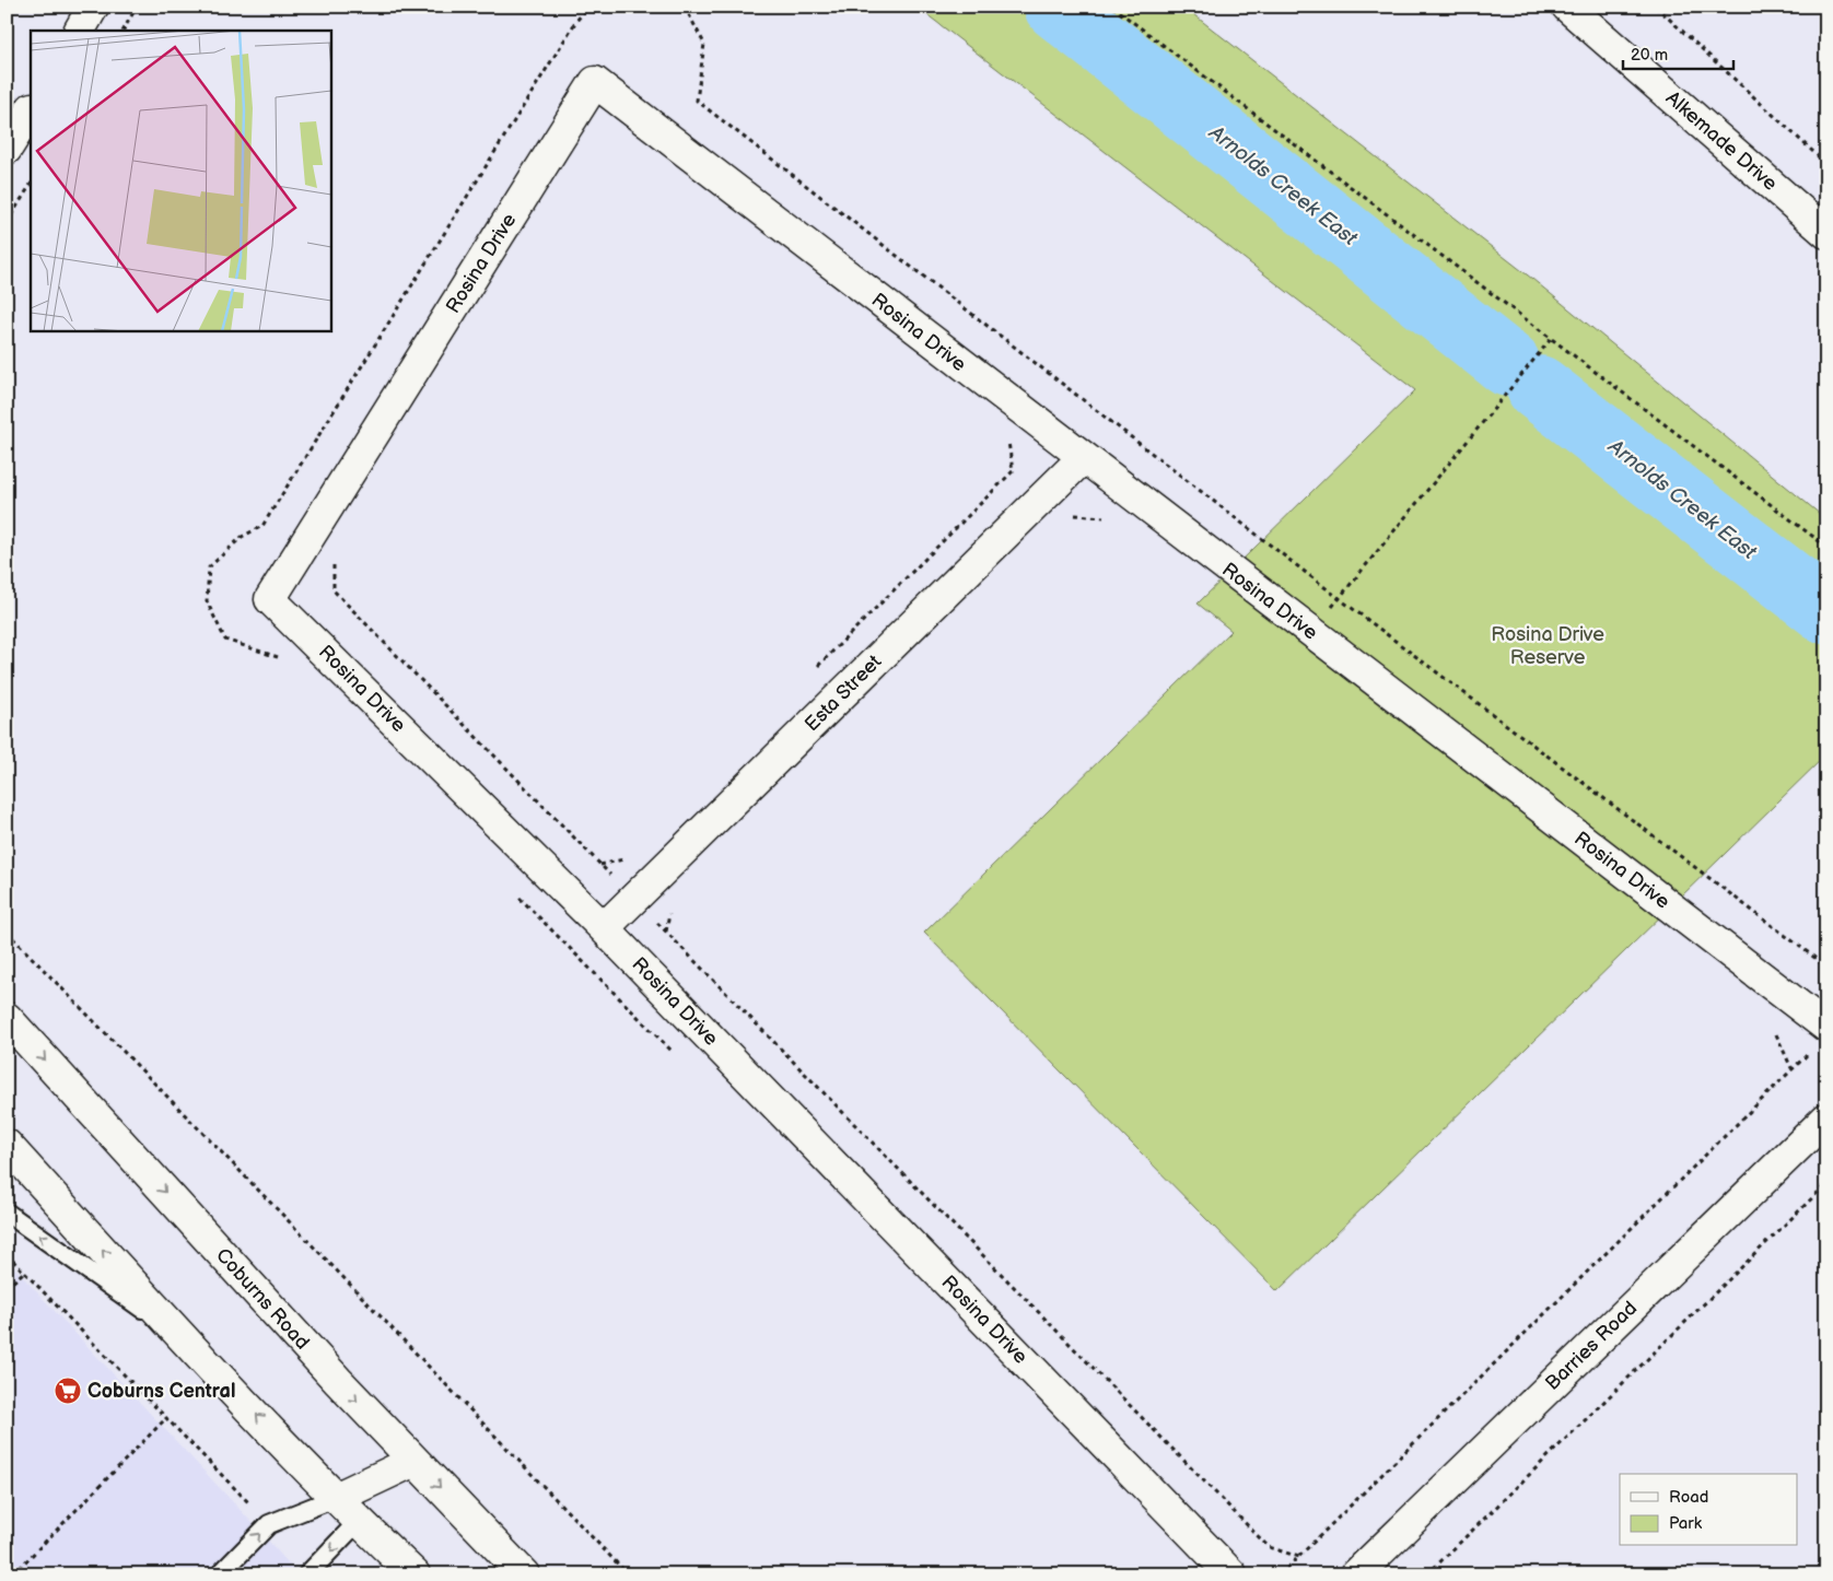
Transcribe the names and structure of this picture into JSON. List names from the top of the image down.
{
  "streets": {
    "street": [
      "Alkemade Drive",
      "Rosina Drive",
      "Esta Street",
      "Coburns Road",
      "Barries Road"
    ]
  },
  "crossings": [
    ["Rosina Drive", "Esta Street"]
  ],
  "water": ["Arnolds Creek East"],
  "parks": ["Rosina Drive Reserve"],
  "places": {
    "supermarket": ["Coburns Central"]
  },
  "legend": ["Road", "Park"],
  "scale_bar": "20 m"
}
